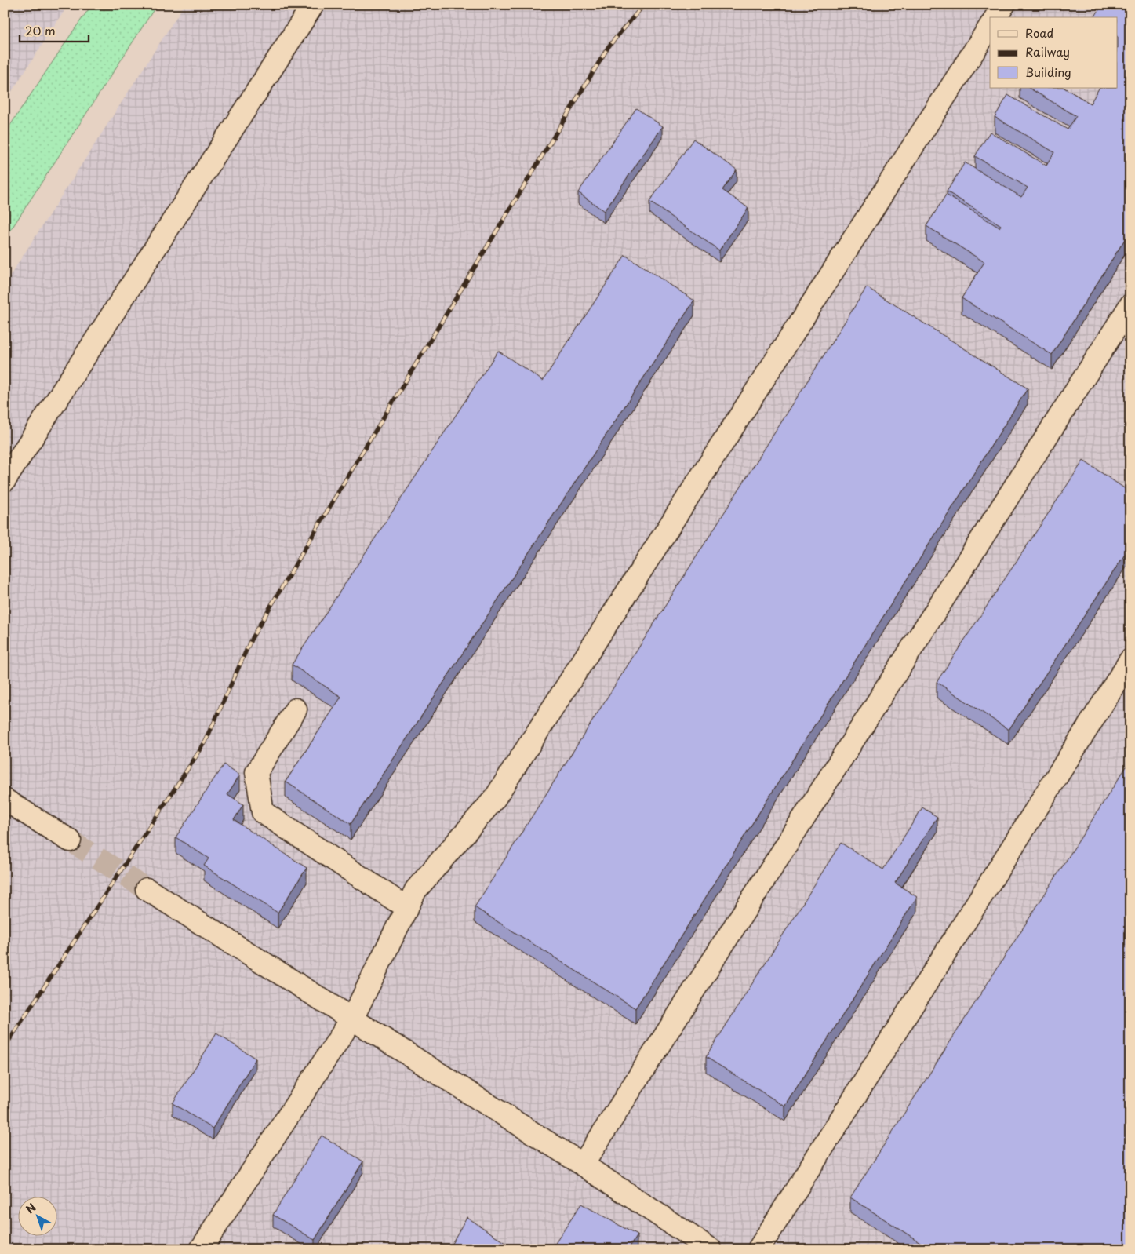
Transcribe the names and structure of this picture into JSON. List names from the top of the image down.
{
  "legend": ["Road", "Railway", "Building"],
  "scale_bar": "20 m",
  "north": "top left"
}
